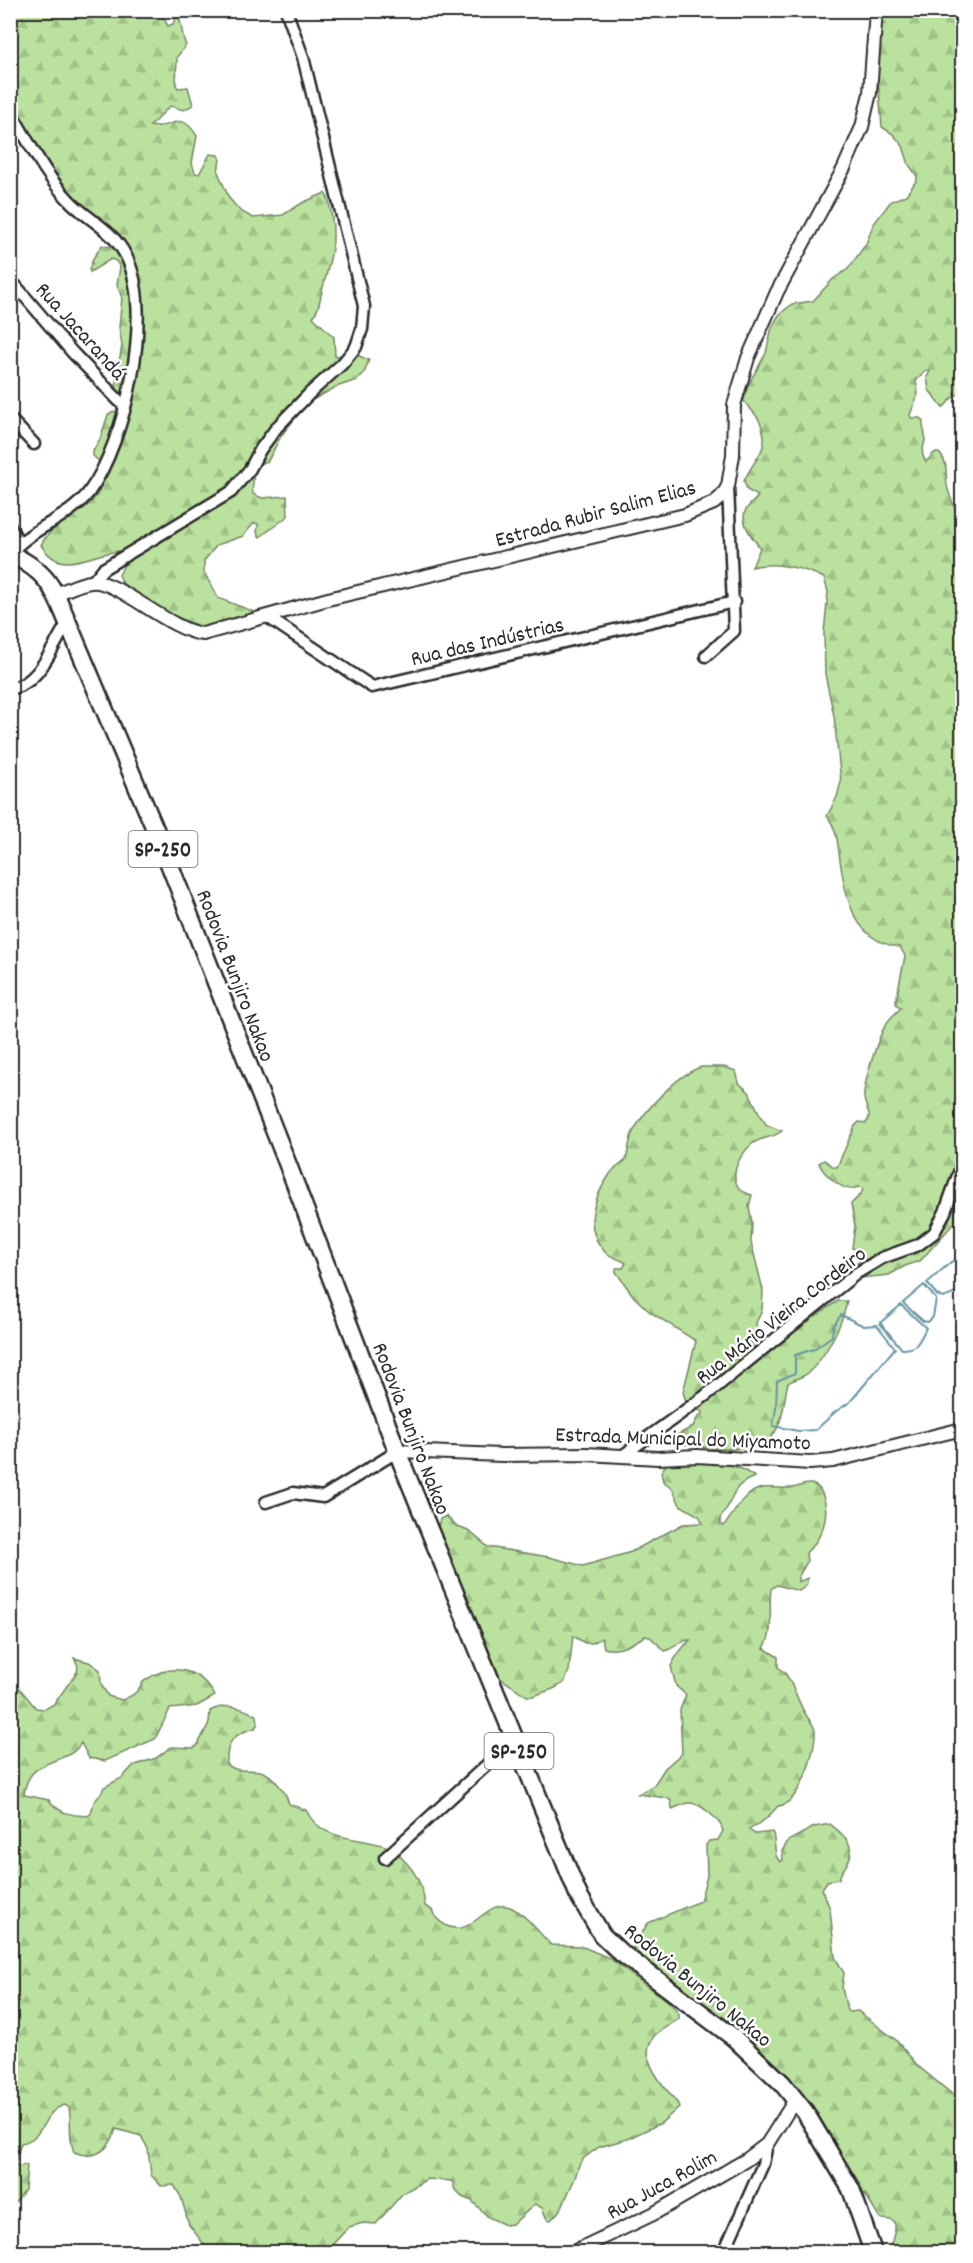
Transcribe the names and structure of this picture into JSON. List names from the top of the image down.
{
  "streets": {
    "main road": ["SP-250", "Rodovia Bunjiro Nakao"],
    "street": [
      "Rua Jacarandá",
      "Estrada Rubir Salim Elias",
      "Rua das Indústrias",
      "Rua Mário Vieira Cordeiro",
      "Estrada Municipal do Miyamoto",
      "Rua Juca Rolim"
    ]
  },
  "crossings": [
    ["Estrada Rubir Salim Elias", "Rua das Indústrias"],
    ["Rodovia Bunjiro Nakao", "Estrada Municipal do Miyamoto"],
    ["Rua Mário Vieira Cordeiro", "Estrada Municipal do Miyamoto"]
  ]
}
